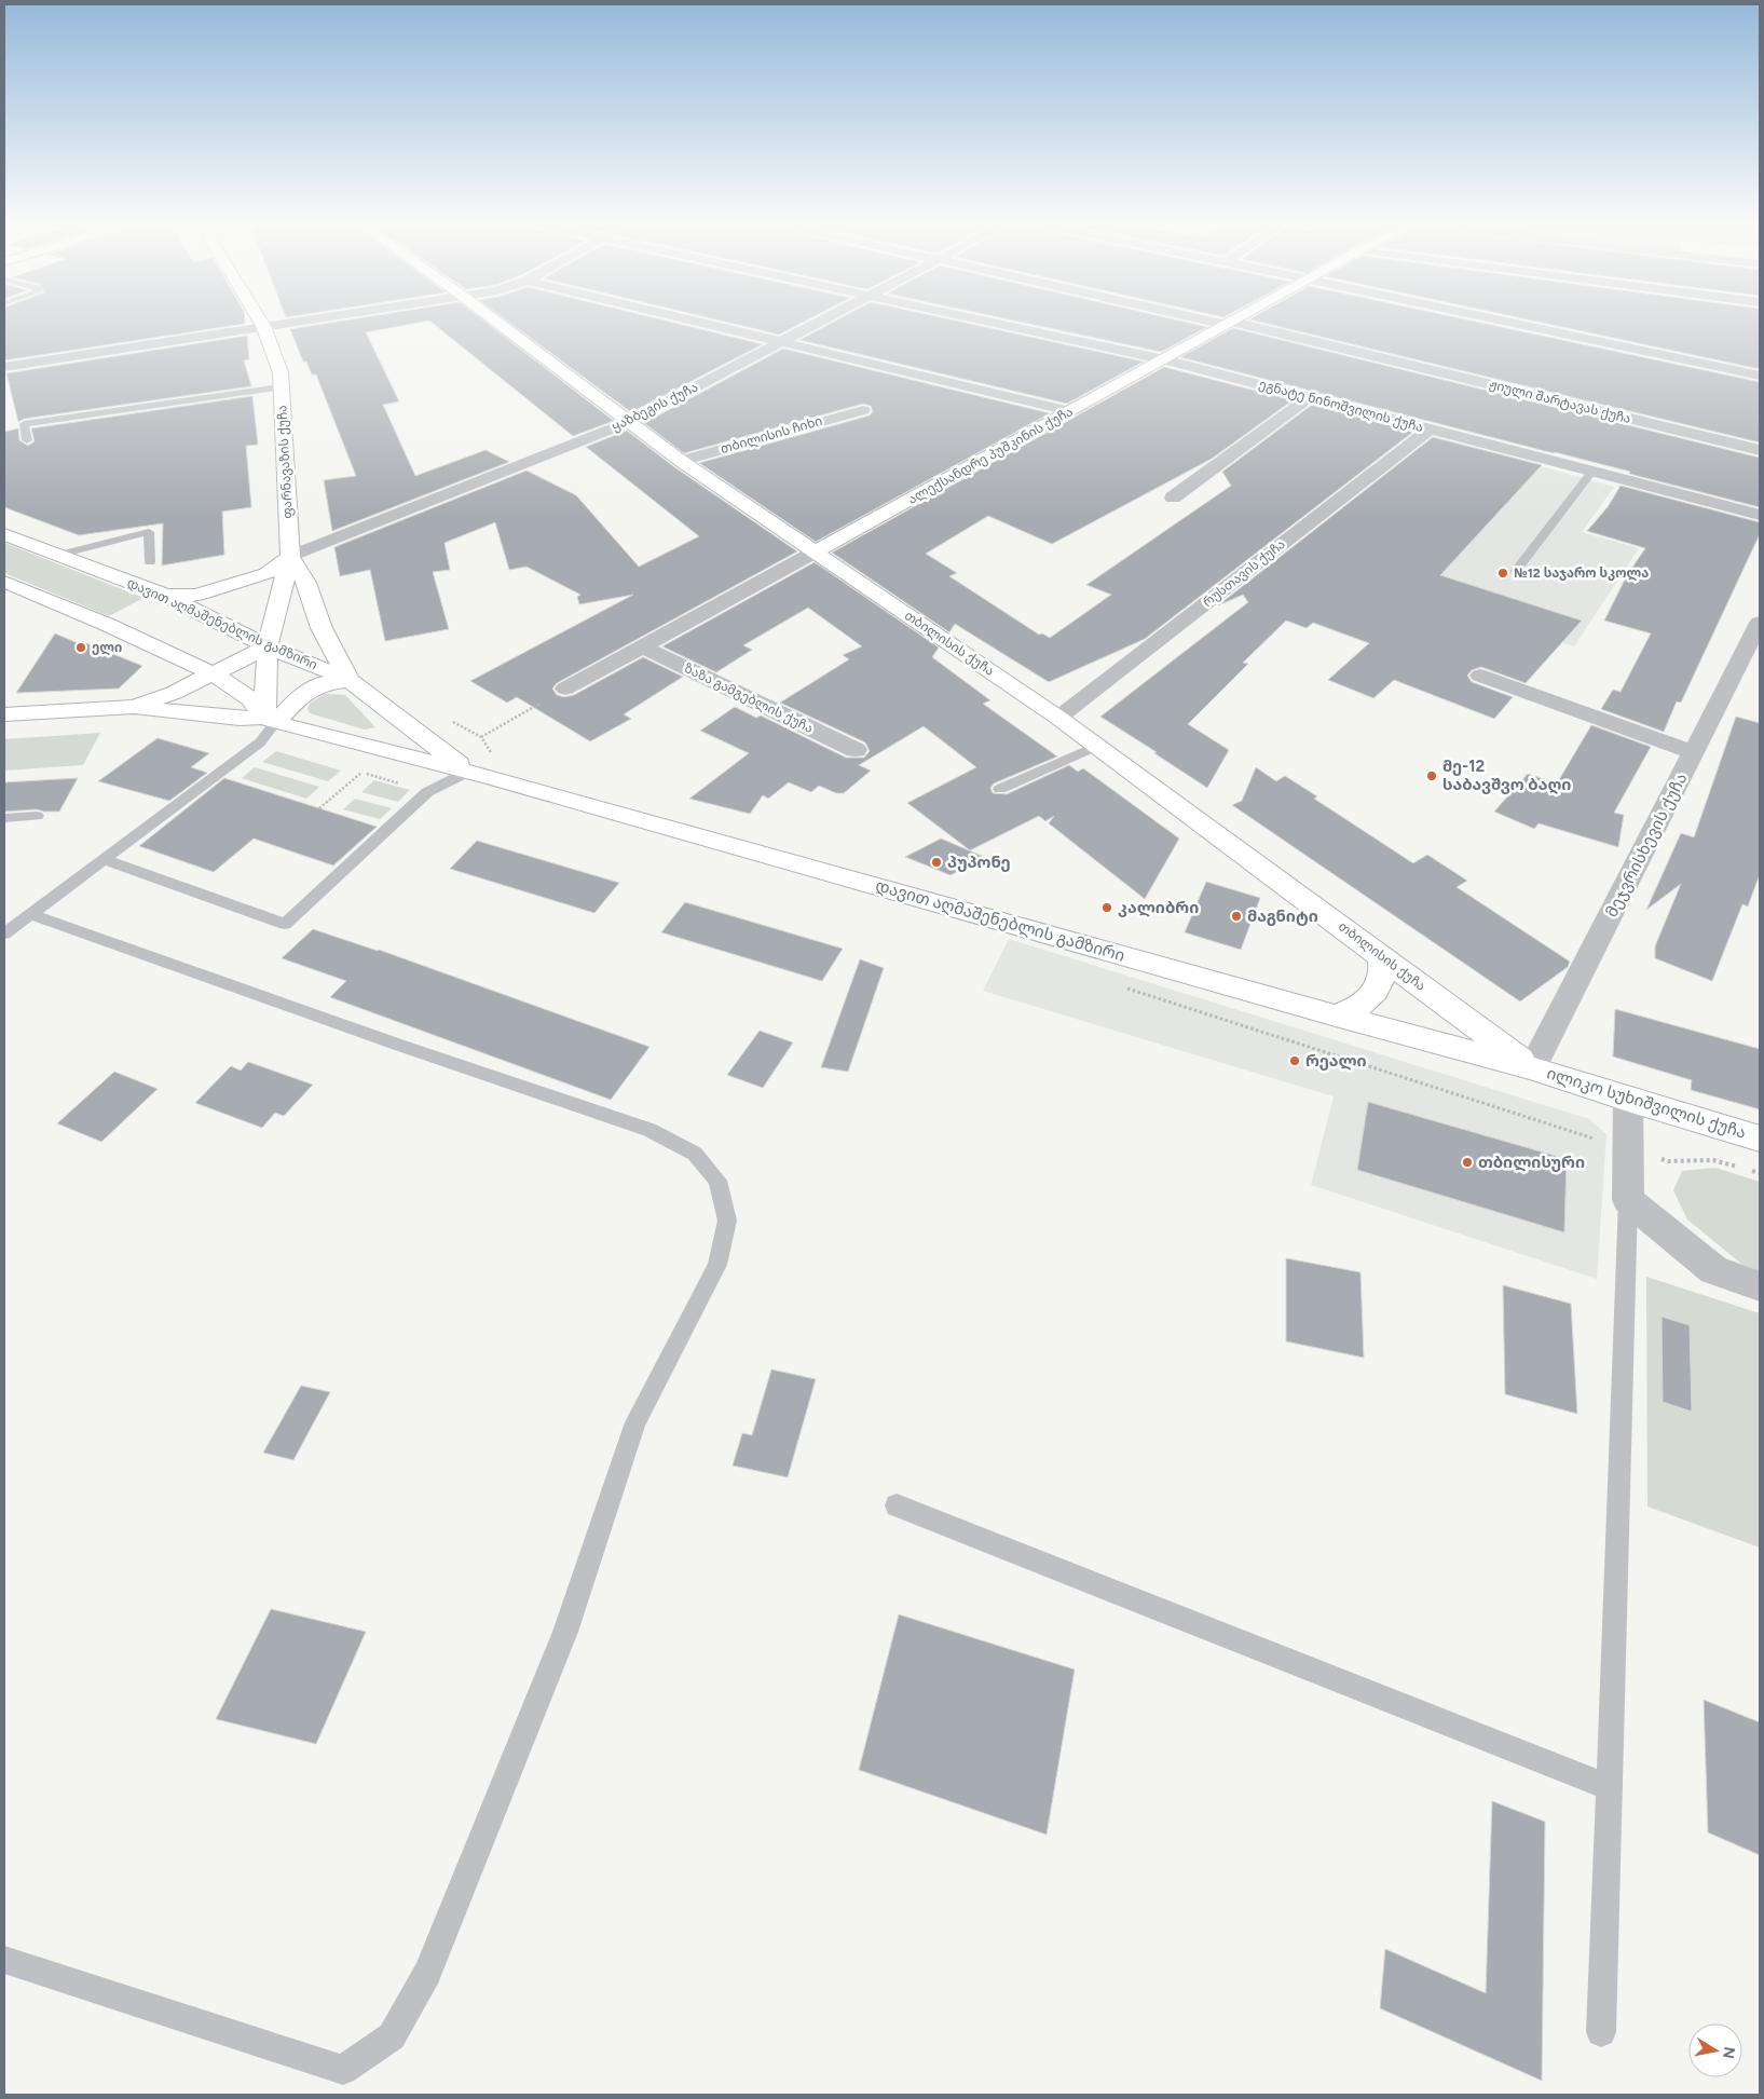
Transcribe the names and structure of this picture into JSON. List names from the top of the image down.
{
  "streets": {
    "main road": [
      "ალექსანდრე პუშკინის ქუჩა",
      "ფარნავაზის ქუჩა",
      "დავით აღმაშენებლის გამზირი",
      "თბილისის ქუჩა",
      "ილიკო სუხიშვილის ქუჩა"
    ],
    "street": [
      "ჟიული შარტავას ქუჩა",
      "ეგნატე ნინოშვილის ქუჩა",
      "ყაზბეგის ქუჩა",
      "თბილისის ჩიხი",
      "რუსთავის ქუჩა",
      "ზაზა გამგებლის ქუჩა",
      "მეჯვრისხევის ქუჩა"
    ]
  },
  "crossings": [
    ["ჟიული შარტავას ქუჩა", "ალექსანდრე პუშკინის ქუჩა"],
    ["ეგნატე ნინოშვილის ქუჩა", "ალექსანდრე პუშკინის ქუჩა"],
    ["ეგნატე ნინოშვილის ქუჩა", "რუსთავის ქუჩა"],
    ["ყაზბეგის ქუჩა", "ფარნავაზის ქუჩა"],
    ["ყაზბეგის ქუჩა", "დავით აღმაშენებლის გამზირი"],
    ["ყაზბეგის ქუჩა", "თბილისის ქუჩა"],
    ["თბილისის ჩიხი", "თბილისის ქუჩა"],
    ["ალექსანდრე პუშკინის ქუჩა", "თბილისის ქუჩა"],
    ["ალექსანდრე პუშკინის ქუჩა", "ზაზა გამგებლის ქუჩა"],
    ["ფარნავაზის ქუჩა", "დავით აღმაშენებლის გამზირი"],
    ["რუსთავის ქუჩა", "თბილისის ქუჩა"],
    ["დავით აღმაშენებლის გამზირი", "თბილისის ქუჩა"],
    ["დავით აღმაშენებლის გამზირი", "მეჯვრისხევის ქუჩა"],
    ["დავით აღმაშენებლის გამზირი", "ილიკო სუხიშვილის ქუჩა"],
    ["თბილისის ქუჩა", "მეჯვრისხევის ქუჩა"],
    ["თბილისის ქუჩა", "ილიკო სუხიშვილის ქუჩა"],
    ["მეჯვრისხევის ქუჩა", "ილიკო სუხიშვილის ქუჩა"]
  ],
  "places": [
    "№12 საჯარო სკოლა",
    "ელი",
    "მე-12 საბავშვო ბაღი",
    "პუპონე",
    "კალიბრი",
    "მაგნიტი",
    "რეალი",
    "თბილისური"
  ],
  "north": "right"
}
